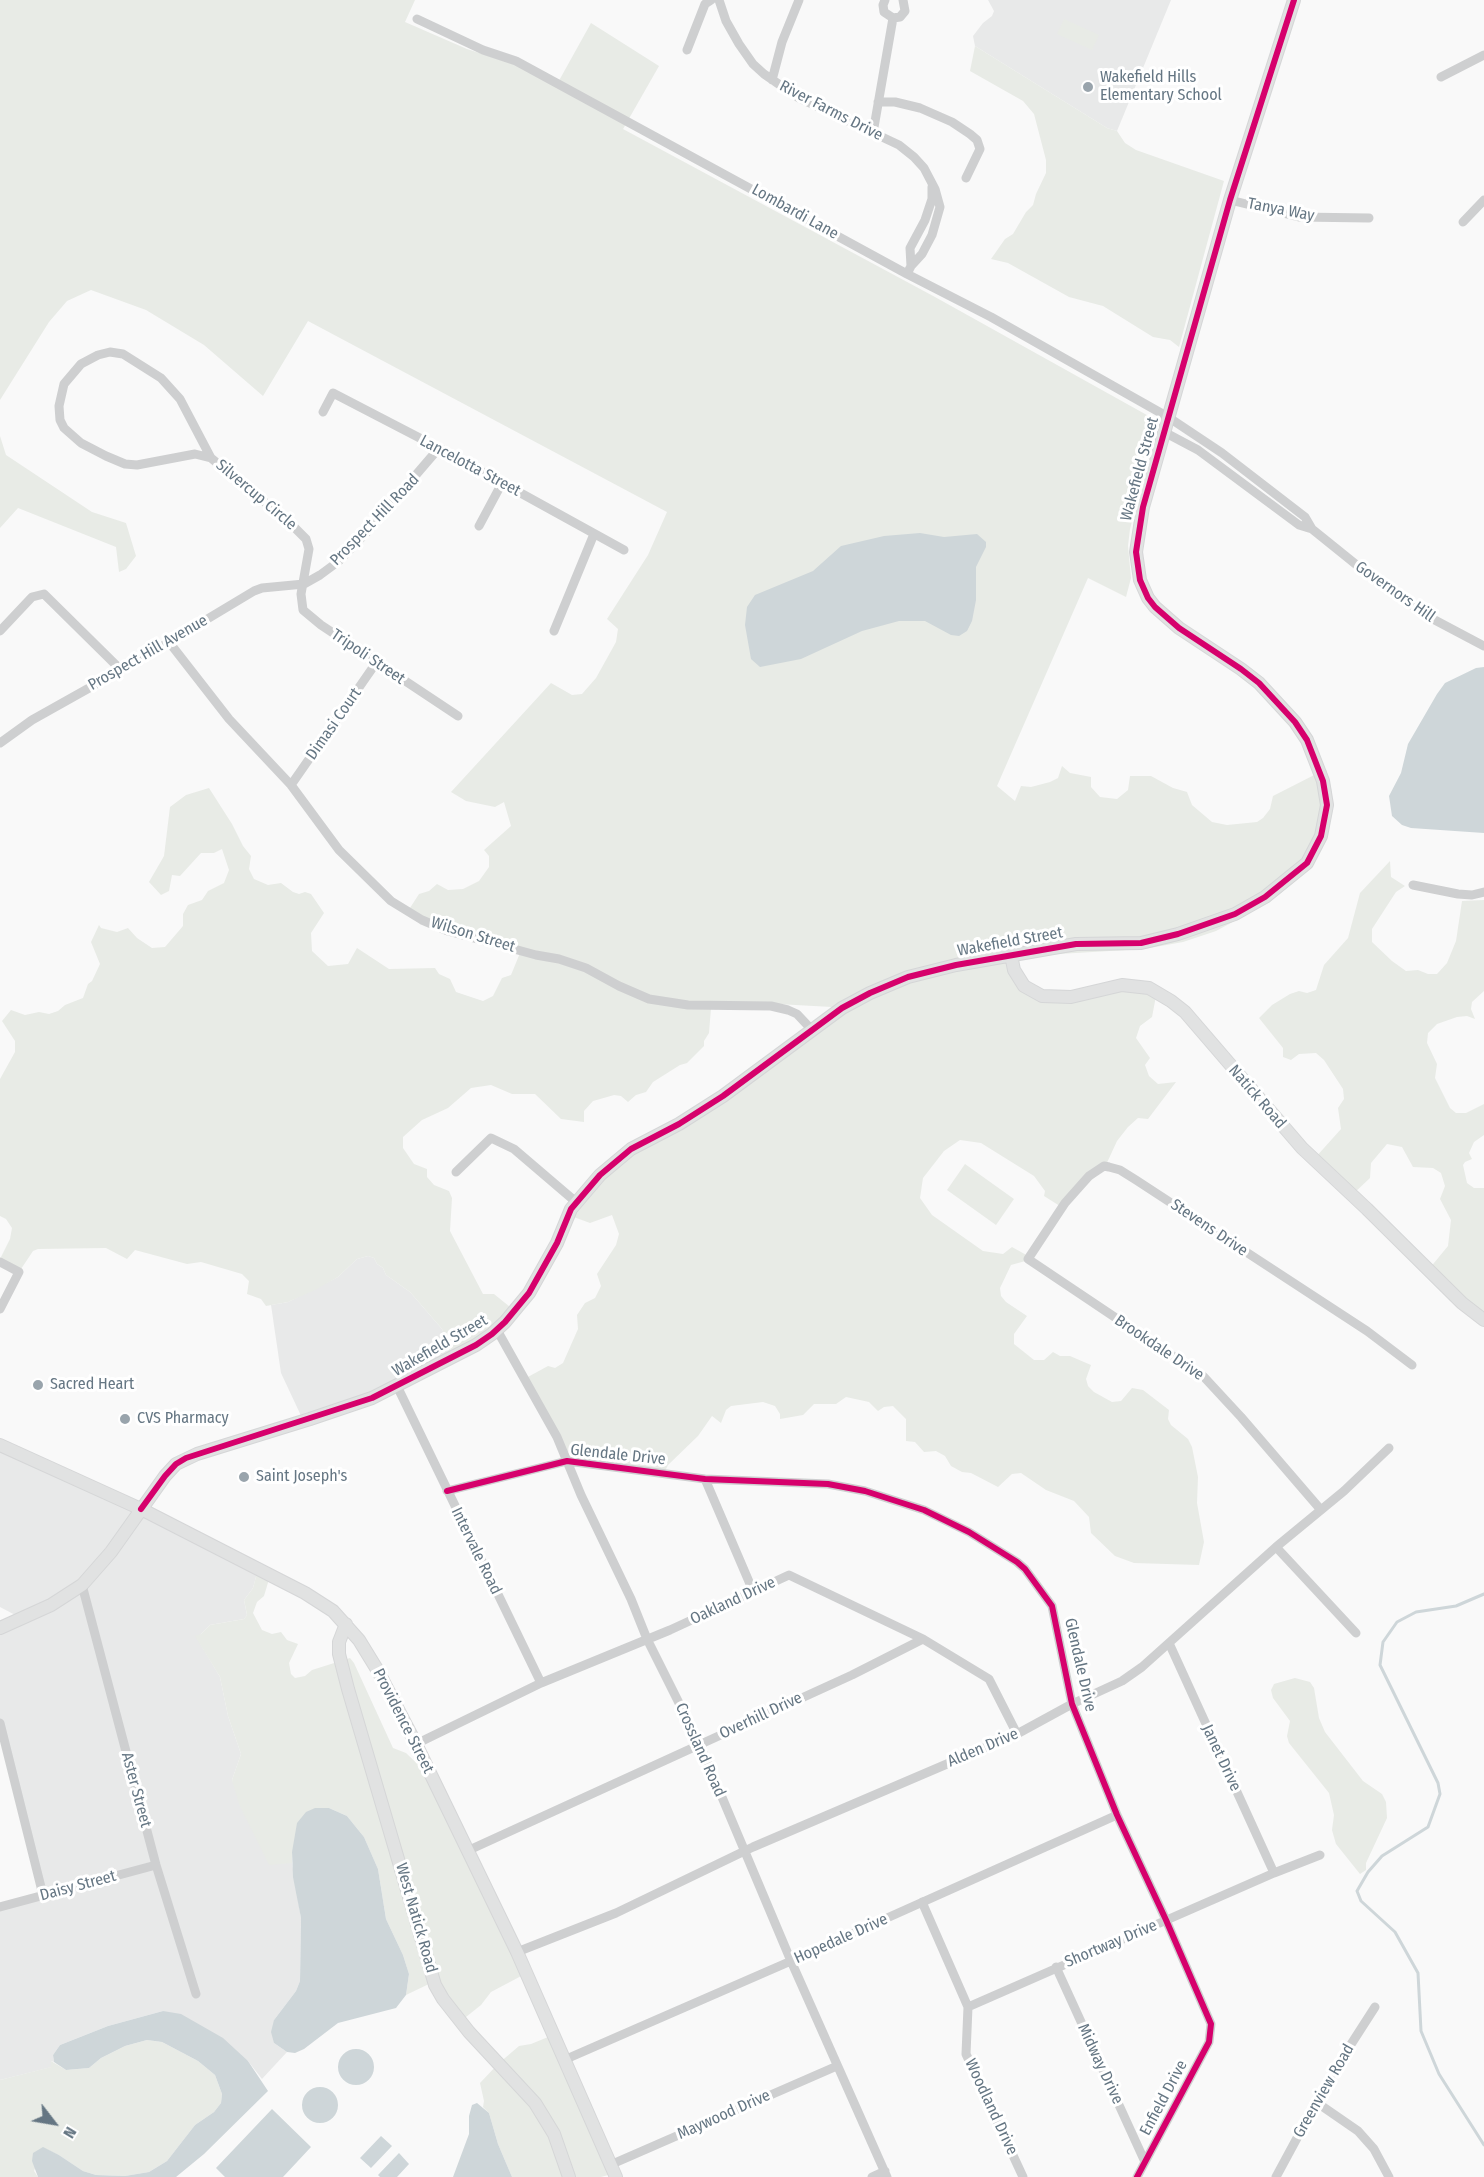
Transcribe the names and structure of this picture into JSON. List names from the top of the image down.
{
  "streets": {
    "street": [
      "River Farms Drive",
      "Tanya Way",
      "Lombardi Lane",
      "Lancelotta Street",
      "Wakefield Street",
      "Silvercup Circle",
      "Prospect Hill Road",
      "Governors Hill",
      "Prospect Hill Avenue",
      "Tripoli Street",
      "Dimasi Court",
      "Wilson Street",
      "Natick Road",
      "Stevens Drive",
      "Brookdale Drive",
      "Glendale Drive",
      "Intervale Road",
      "Oakland Drive",
      "Overhill Drive",
      "Providence Street",
      "Alden Drive",
      "Crossland Road",
      "Janet Drive",
      "Aster Street",
      "Daisy Street",
      "West Natick Road",
      "Hopedale Drive",
      "Shortway Drive",
      "Midway Drive",
      "Greenview Road",
      "Enfield Drive",
      "Woodland Drive",
      "Maywood Drive"
    ]
  },
  "crossings": [
    ["River Farms Drive", "Lombardi Lane"],
    ["Tanya Way", "Wakefield Street"],
    ["Lombardi Lane", "Wakefield Street"],
    ["Lombardi Lane", "Governors Hill"],
    ["Lancelotta Street", "Prospect Hill Road"],
    ["Wakefield Street", "Governors Hill"],
    ["Wakefield Street", "Wilson Street"],
    ["Wakefield Street", "Natick Road"],
    ["Wakefield Street", "Intervale Road"],
    ["Wakefield Street", "Providence Street"],
    ["Wakefield Street", "Crossland Road"],
    ["Wakefield Street", "Aster Street"],
    ["Silvercup Circle", "Prospect Hill Road"],
    ["Silvercup Circle", "Prospect Hill Avenue"],
    ["Silvercup Circle", "Tripoli Street"],
    ["Prospect Hill Road", "Prospect Hill Avenue"],
    ["Prospect Hill Road", "Tripoli Street"],
    ["Prospect Hill Avenue", "Tripoli Street"],
    ["Prospect Hill Avenue", "Wilson Street"],
    ["Tripoli Street", "Dimasi Court"],
    ["Dimasi Court", "Wilson Street"],
    ["Stevens Drive", "Brookdale Drive"],
    ["Brookdale Drive", "Alden Drive"],
    ["Glendale Drive", "Intervale Road"],
    ["Glendale Drive", "Alden Drive"],
    ["Glendale Drive", "Crossland Road"],
    ["Glendale Drive", "Hopedale Drive"],
    ["Glendale Drive", "Shortway Drive"],
    ["Glendale Drive", "Enfield Drive"],
    ["Intervale Road", "Oakland Drive"],
    ["Oakland Drive", "Overhill Drive"],
    ["Oakland Drive", "Providence Street"],
    ["Oakland Drive", "Alden Drive"],
    ["Oakland Drive", "Crossland Road"],
    ["Overhill Drive", "Providence Street"],
    ["Overhill Drive", "Crossland Road"],
    ["Providence Street", "Alden Drive"],
    ["Providence Street", "West Natick Road"],
    ["Providence Street", "Hopedale Drive"],
    ["Providence Street", "Maywood Drive"],
    ["Alden Drive", "Crossland Road"],
    ["Alden Drive", "Janet Drive"],
    ["Crossland Road", "Hopedale Drive"],
    ["Crossland Road", "Maywood Drive"],
    ["Janet Drive", "Shortway Drive"],
    ["Aster Street", "Daisy Street"],
    ["Hopedale Drive", "Woodland Drive"],
    ["Shortway Drive", "Midway Drive"],
    ["Shortway Drive", "Woodland Drive"],
    ["Midway Drive", "Enfield Drive"]
  ],
  "places": [
    "Wakefield Hills Elementary School",
    "Sacred Heart",
    "CVS Pharmacy",
    "Saint Joseph's"
  ],
  "north": "bottom right"
}
